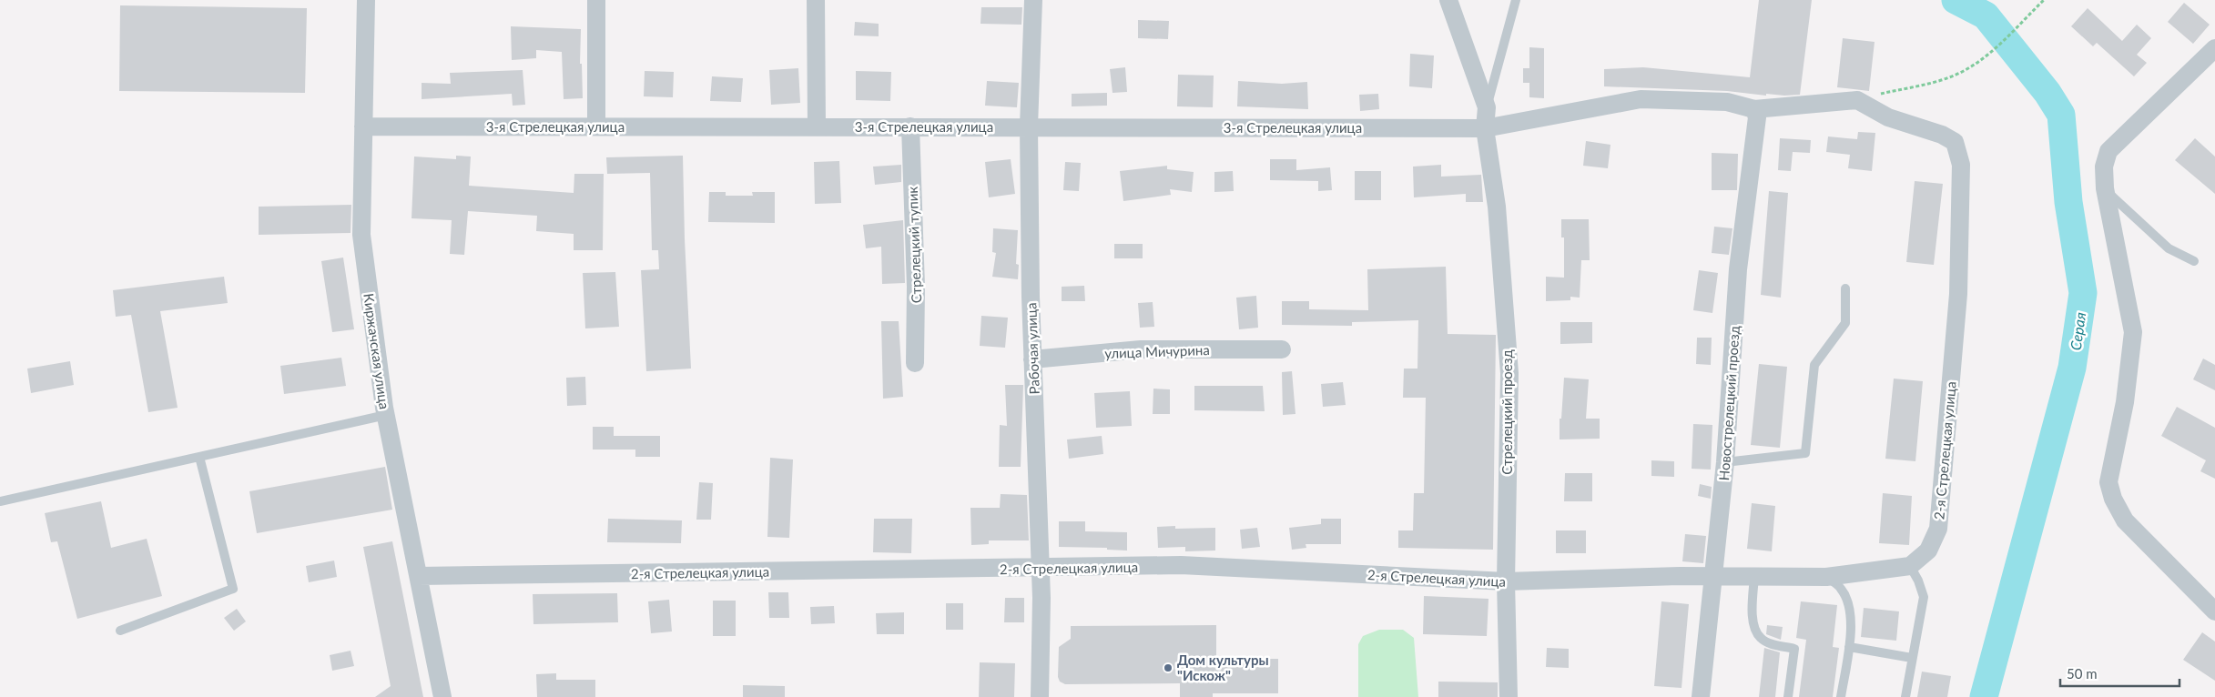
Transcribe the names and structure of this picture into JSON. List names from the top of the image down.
{
  "streets": {
    "street": [
      "3-я Стрелецкая улица",
      "Стрелецкий тупик",
      "Рабочая улица",
      "Киржачская улица",
      "улица Мичурина",
      "Новострелецкий проезд",
      "Стрелецкий проезд",
      "2-я Стрелецкая улица"
    ]
  },
  "crossings": [
    ["3-я Стрелецкая улица", "Стрелецкий тупик"],
    ["3-я Стрелецкая улица", "Рабочая улица"],
    ["3-я Стрелецкая улица", "Киржачская улица"],
    ["3-я Стрелецкая улица", "Новострелецкий проезд"],
    ["3-я Стрелецкая улица", "Стрелецкий проезд"],
    ["3-я Стрелецкая улица", "2-я Стрелецкая улица"],
    ["Рабочая улица", "улица Мичурина"],
    ["Рабочая улица", "2-я Стрелецкая улица"],
    ["Киржачская улица", "2-я Стрелецкая улица"],
    ["Новострелецкий проезд", "2-я Стрелецкая улица"],
    ["Стрелецкий проезд", "2-я Стрелецкая улица"]
  ],
  "water": ["Серая"],
  "places": ["Дом культуры \"Искож\""],
  "scale_bar": "50 m"
}
